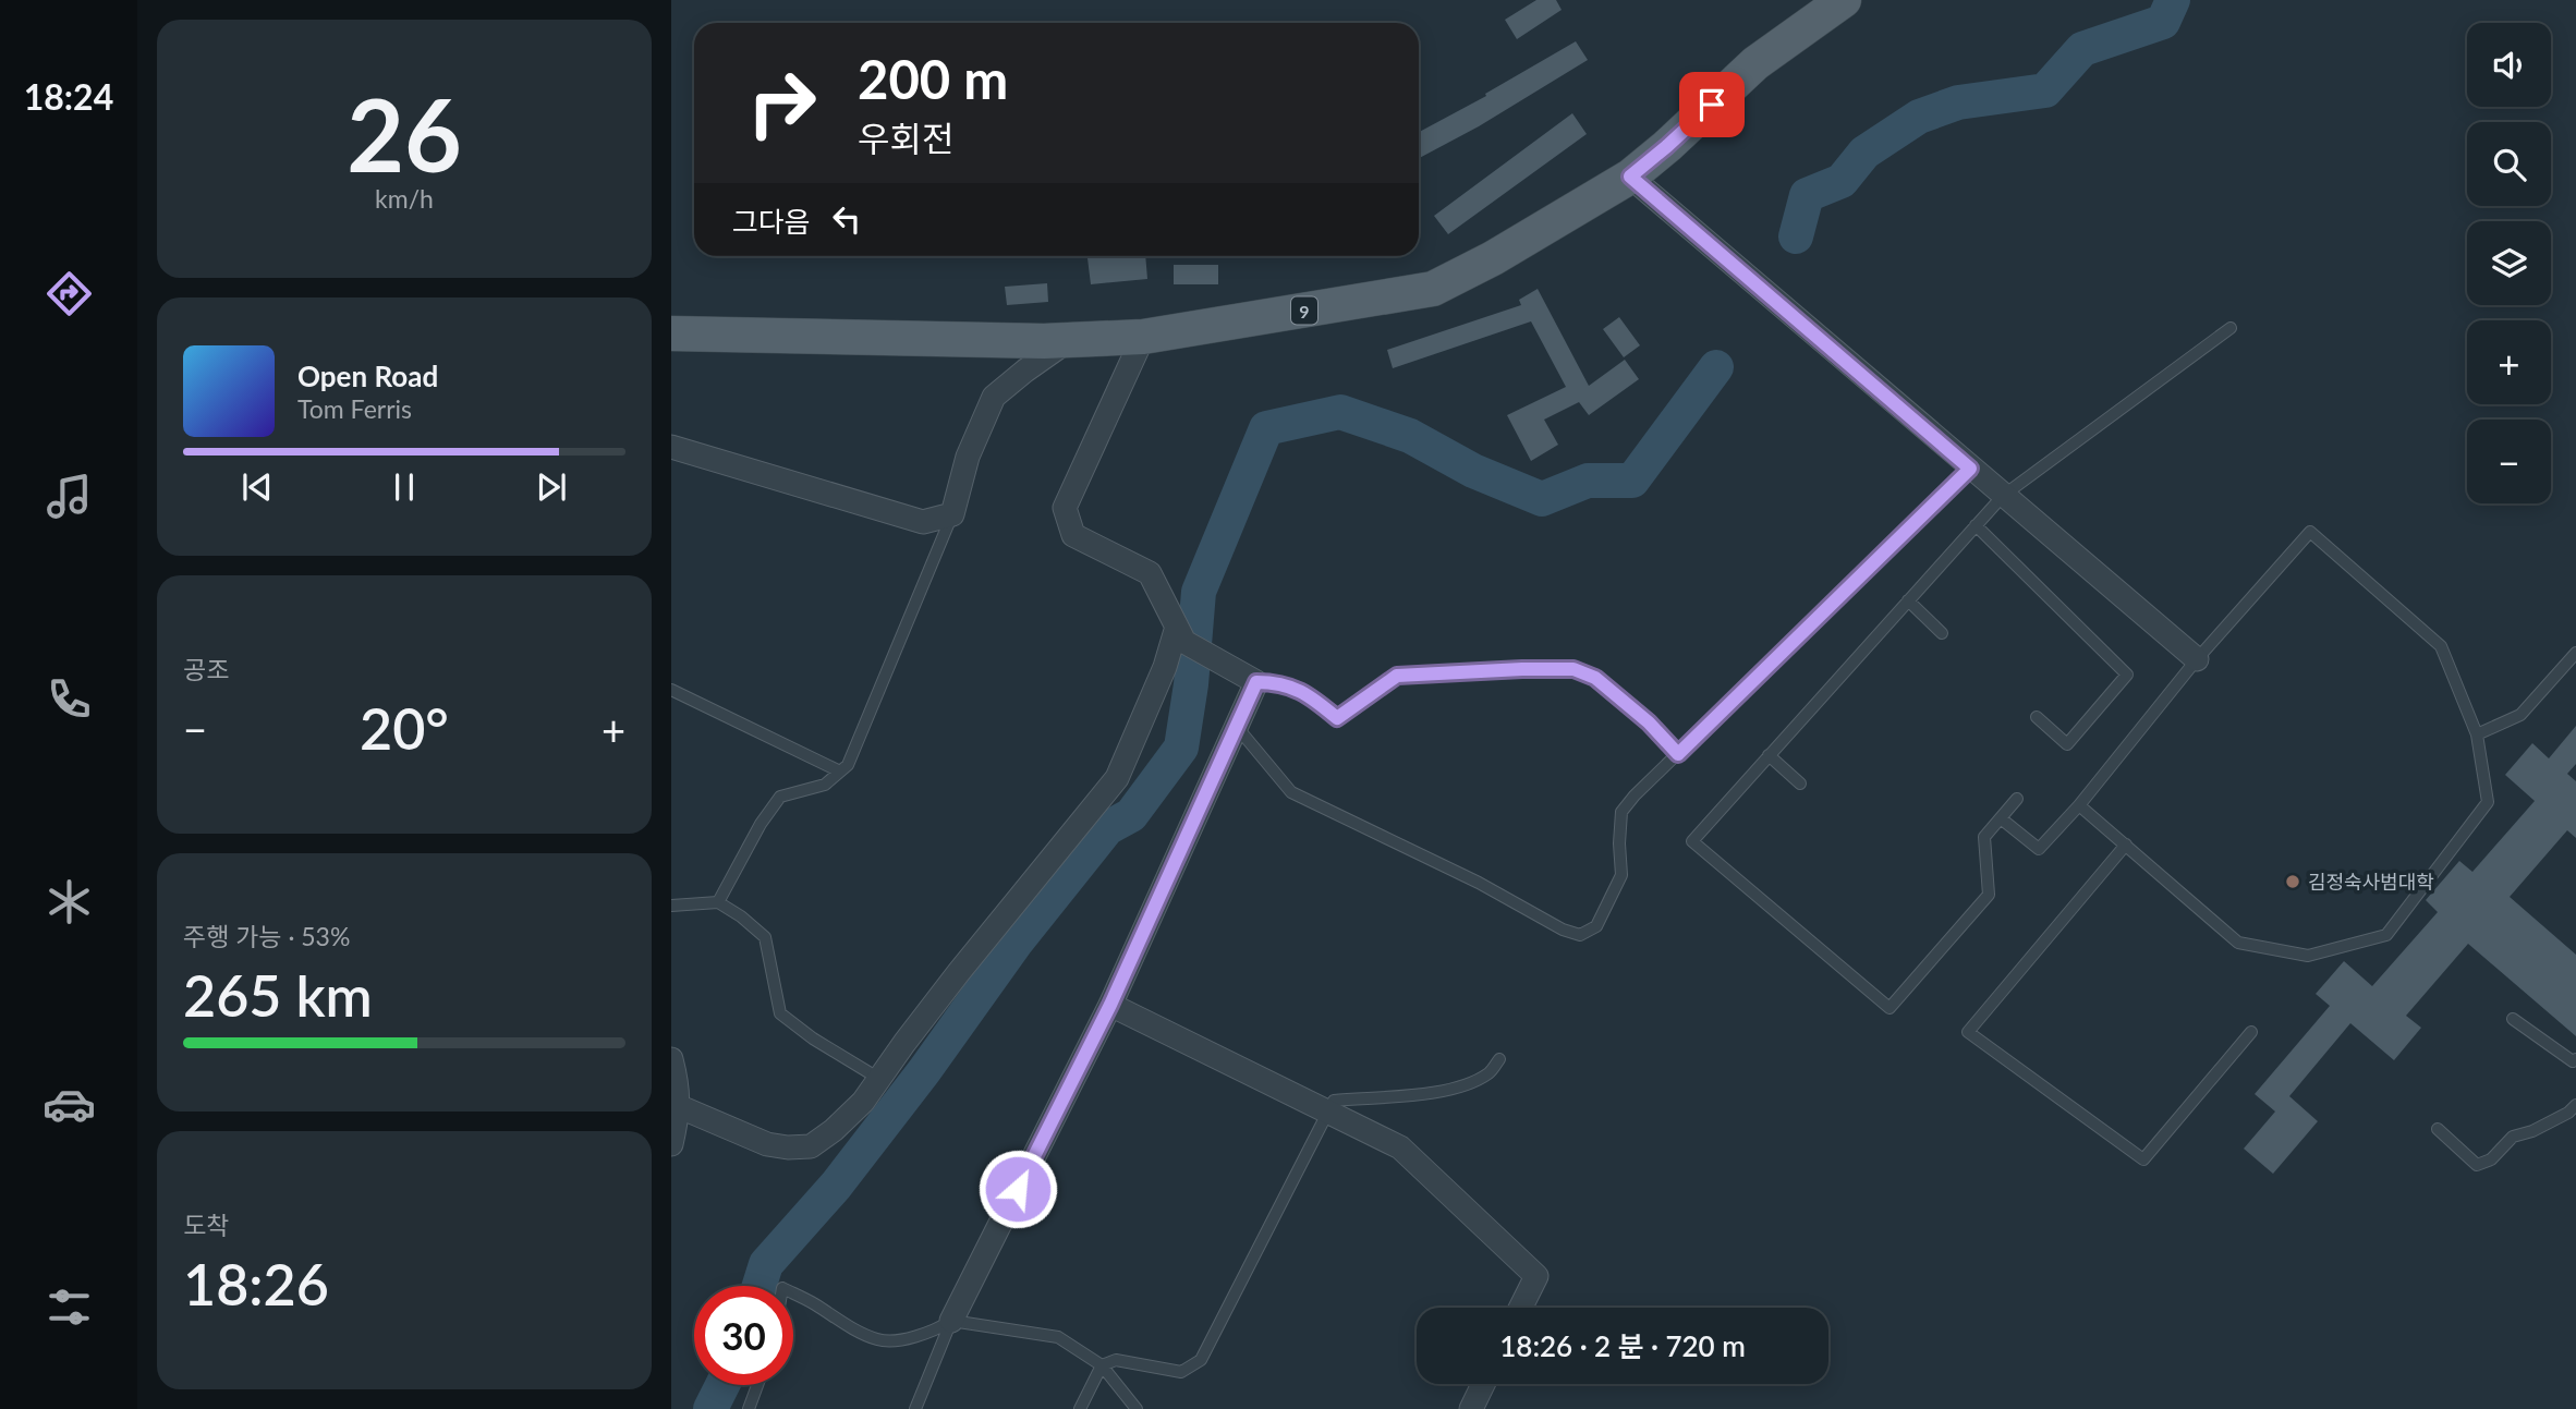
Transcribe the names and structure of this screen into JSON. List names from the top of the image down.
{
  "streets": {
    "main road": ["9"]
  },
  "places": ["김정숙사범대학"],
  "page": {
    "tabs": "18:24",
    "tile": [
      ["26", "km/h"],
      "공조",
      ["주행 가능 · 53%", "265 km"],
      ["도착", "18:26"]
    ],
    "map_buttons": ["+", "−"],
    "turn": ["200 m", "우회전"],
    "then": "그다음",
    "song": ["Open Road", "Tom Ferris"],
    "heat": ["−", "20°", "+"],
    "limit": "30",
    "trip": "18:26 · 2 분 · 720 m"
  }
}
